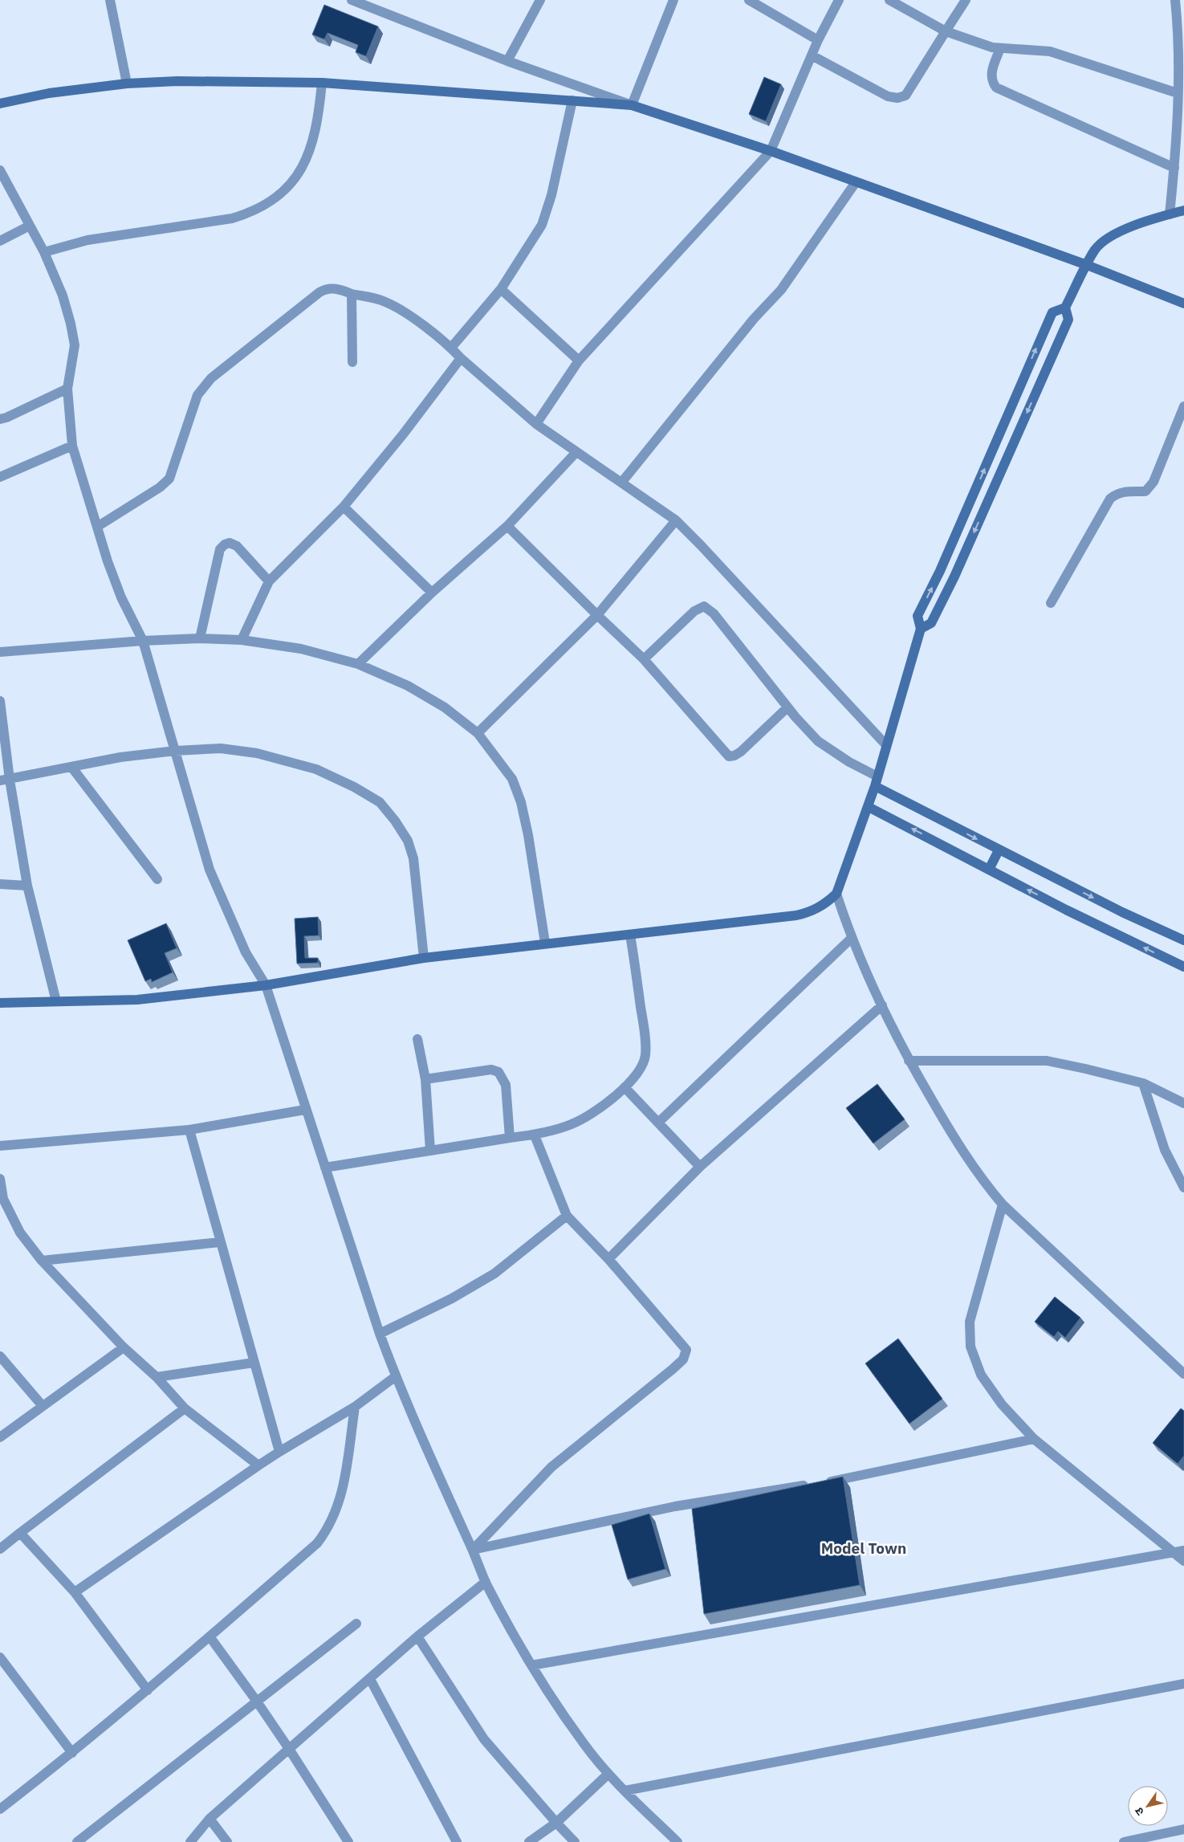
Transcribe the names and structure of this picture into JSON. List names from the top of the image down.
{
  "districts": ["Model Town"],
  "north": "bottom left"
}
